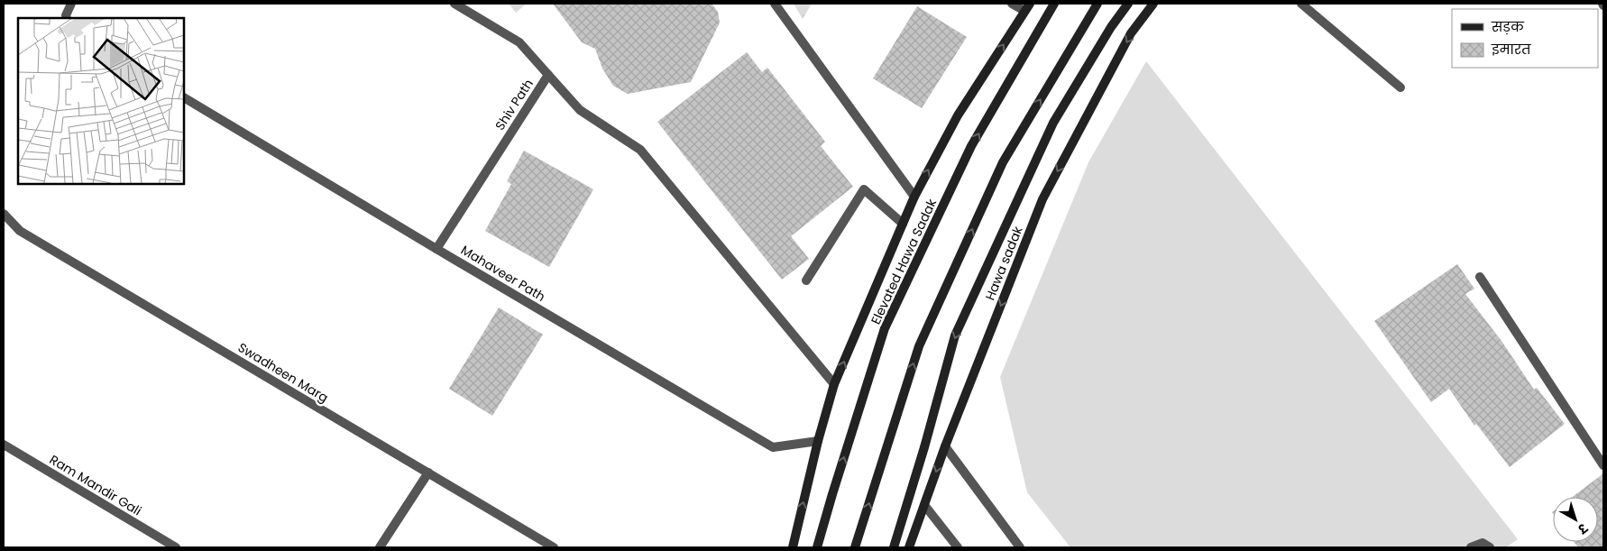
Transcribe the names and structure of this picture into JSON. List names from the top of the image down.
{
  "streets": {
    "main road": ["Elevated Hawa Sadak", "Hawa sadak"],
    "street": [
      "Shiv Path",
      "Mahaveer Path",
      "Swadheen Marg",
      "Ram Mandir Gali"
    ]
  },
  "crossings": [
    ["Shiv Path", "Mahaveer Path"]
  ],
  "legend": ["सड़क", "इमारत"],
  "north": "bottom right"
}
